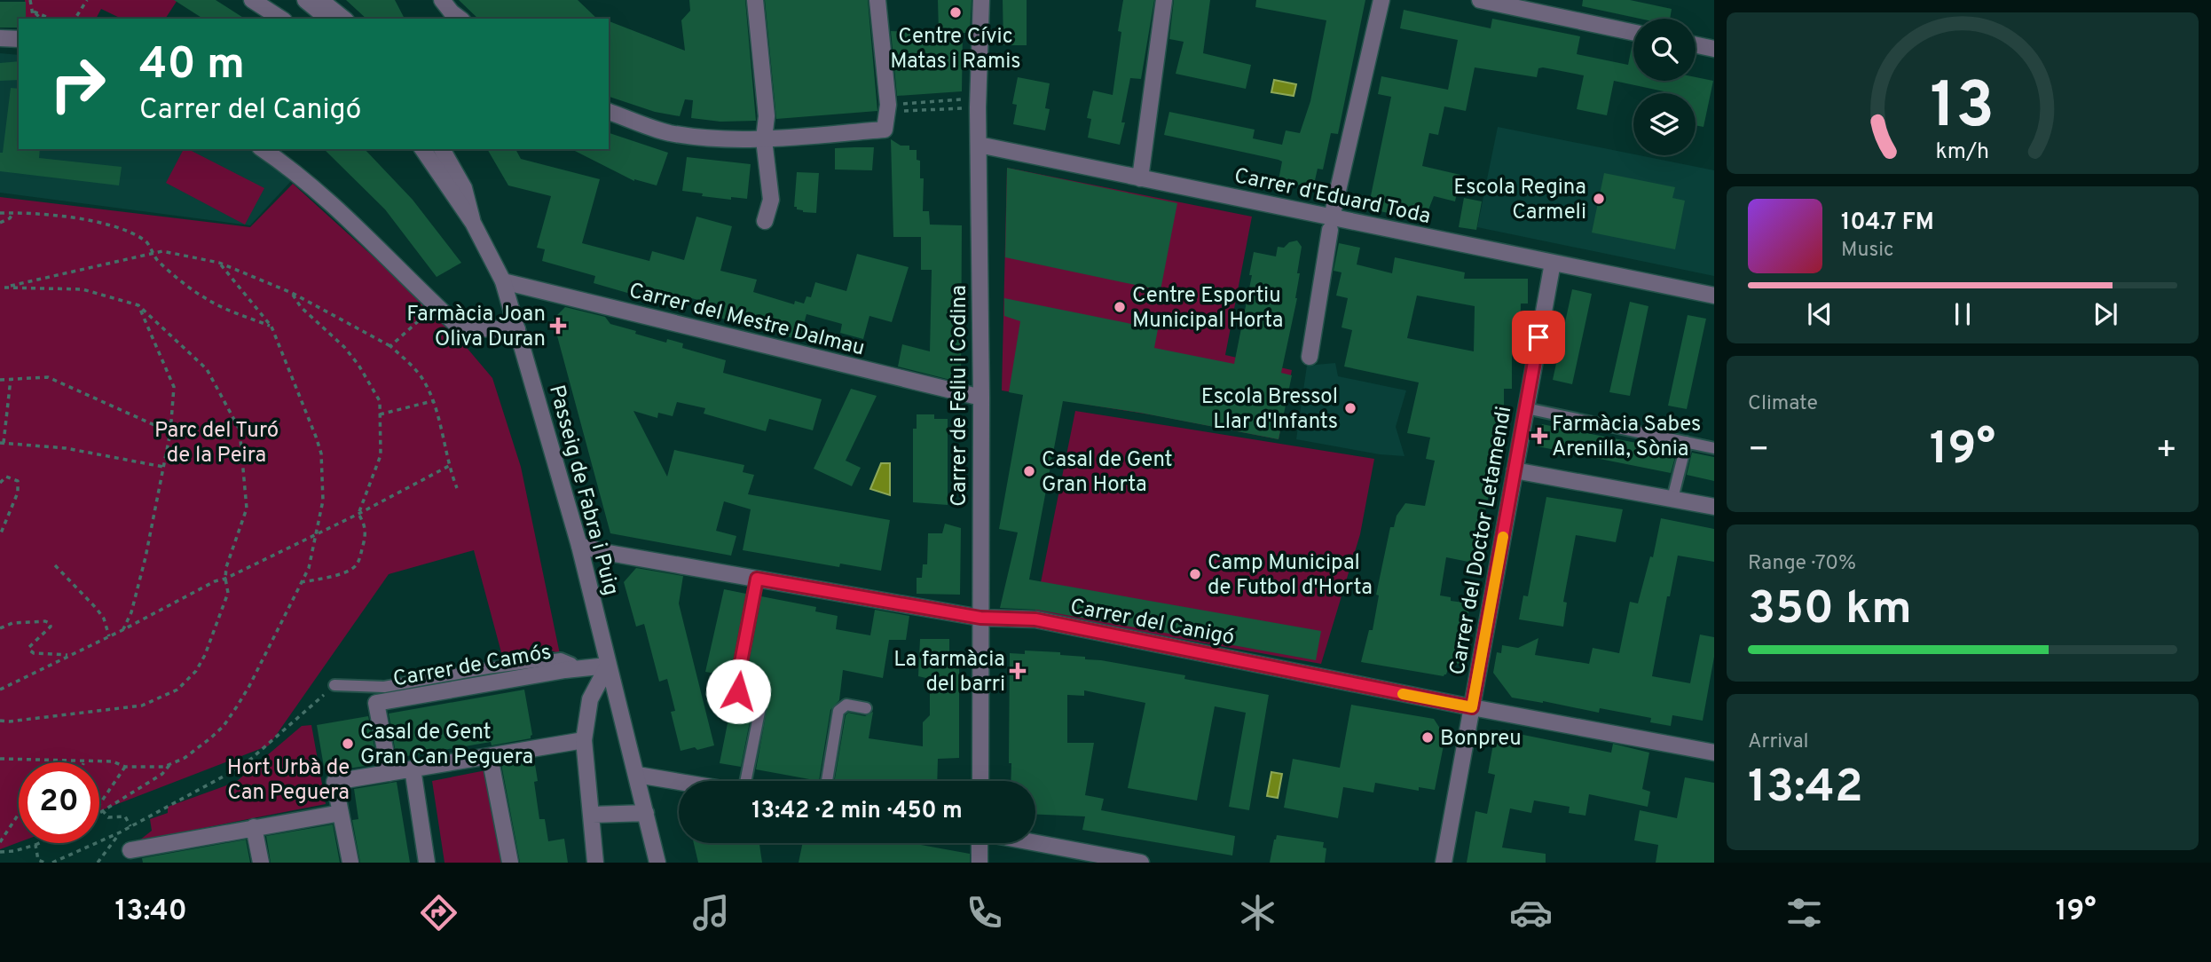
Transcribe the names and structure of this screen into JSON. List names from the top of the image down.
{
  "streets": {
    "street": [
      "Carrer d'Eduard Toda",
      "Carrer del Mestre Dalmau",
      "Carrer de Feliu i Codina",
      "Passeig de Fabra i Puig",
      "Carrer del Doctor Letamendi",
      "Carrer del Canigó",
      "Carrer de Camós"
    ]
  },
  "crossings": [
    ["Carrer d'Eduard Toda", "Carrer de Feliu i Codina"],
    ["Carrer d'Eduard Toda", "Carrer del Doctor Letamendi"],
    ["Carrer del Mestre Dalmau", "Carrer de Feliu i Codina"],
    ["Carrer del Mestre Dalmau", "Passeig de Fabra i Puig"],
    ["Carrer de Feliu i Codina", "Carrer del Canigó"],
    ["Passeig de Fabra i Puig", "Carrer del Canigó"],
    ["Passeig de Fabra i Puig", "Carrer de Camós"],
    ["Carrer del Doctor Letamendi", "Carrer del Canigó"]
  ],
  "parks": ["Parc del Turó de la Peira", "Hort Urbà de Can Peguera"],
  "places": {
    "other": [
      "Centre Cívic Matas i Ramis",
      "Escola Regina Carmeli",
      "Centre Esportiu Municipal Horta",
      "Escola Bressol Llar d'Infants",
      "Casal de Gent Gran Horta",
      "Camp Municipal de Futbol d'Horta",
      "Bonpreu",
      "Casal de Gent Gran Can Peguera"
    ],
    "health": ["Farmàcia Joan Oliva Duran", "Farmàcia Sabes Arenilla, Sònia", "La farmàcia del barri"]
  },
  "page": {
    "turn": ["40 m", "Carrer del Canigó"],
    "song": ["104.7 FM", "Music"],
    "tile": [
      "Climate",
      ["Range · 70%", "350 km"],
      ["Arrival", "13:42"]
    ],
    "heat": ["−", "19°", "+"],
    "limit": "20",
    "trip": "13:42 · 2 min · 450 m",
    "tabs": ["13:40", "19°"],
    "gauge": ["13", "km/h"]
  }
}
